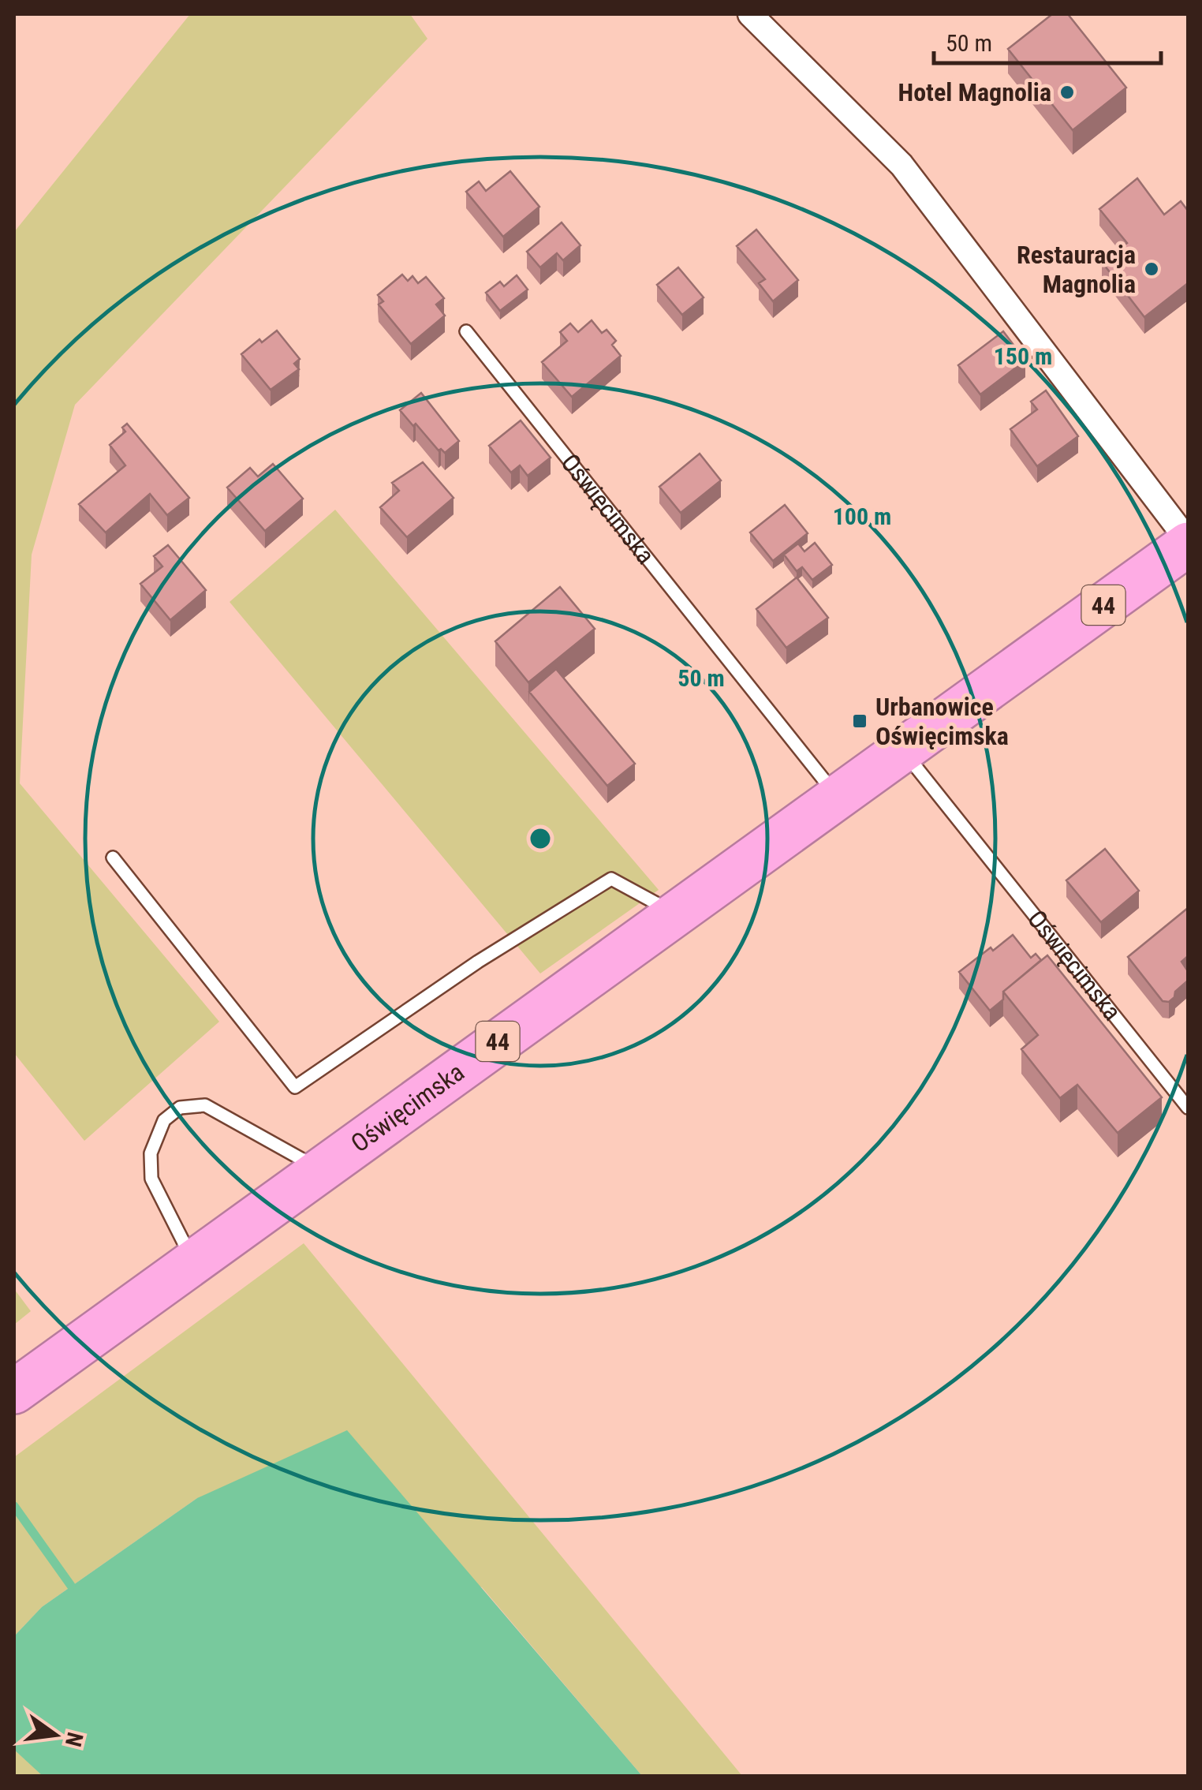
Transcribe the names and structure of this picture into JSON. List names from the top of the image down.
{
  "streets": {
    "highway": ["Oświęcimska", "44"]
  },
  "places": {
    "other": ["Hotel Magnolia", "Restauracja Magnolia"],
    "transit": ["Urbanowice Oświęcimska"]
  },
  "scale_bar": "50 m",
  "north": "right",
  "rings": ["150 m", "100 m", "50 m"]
}
